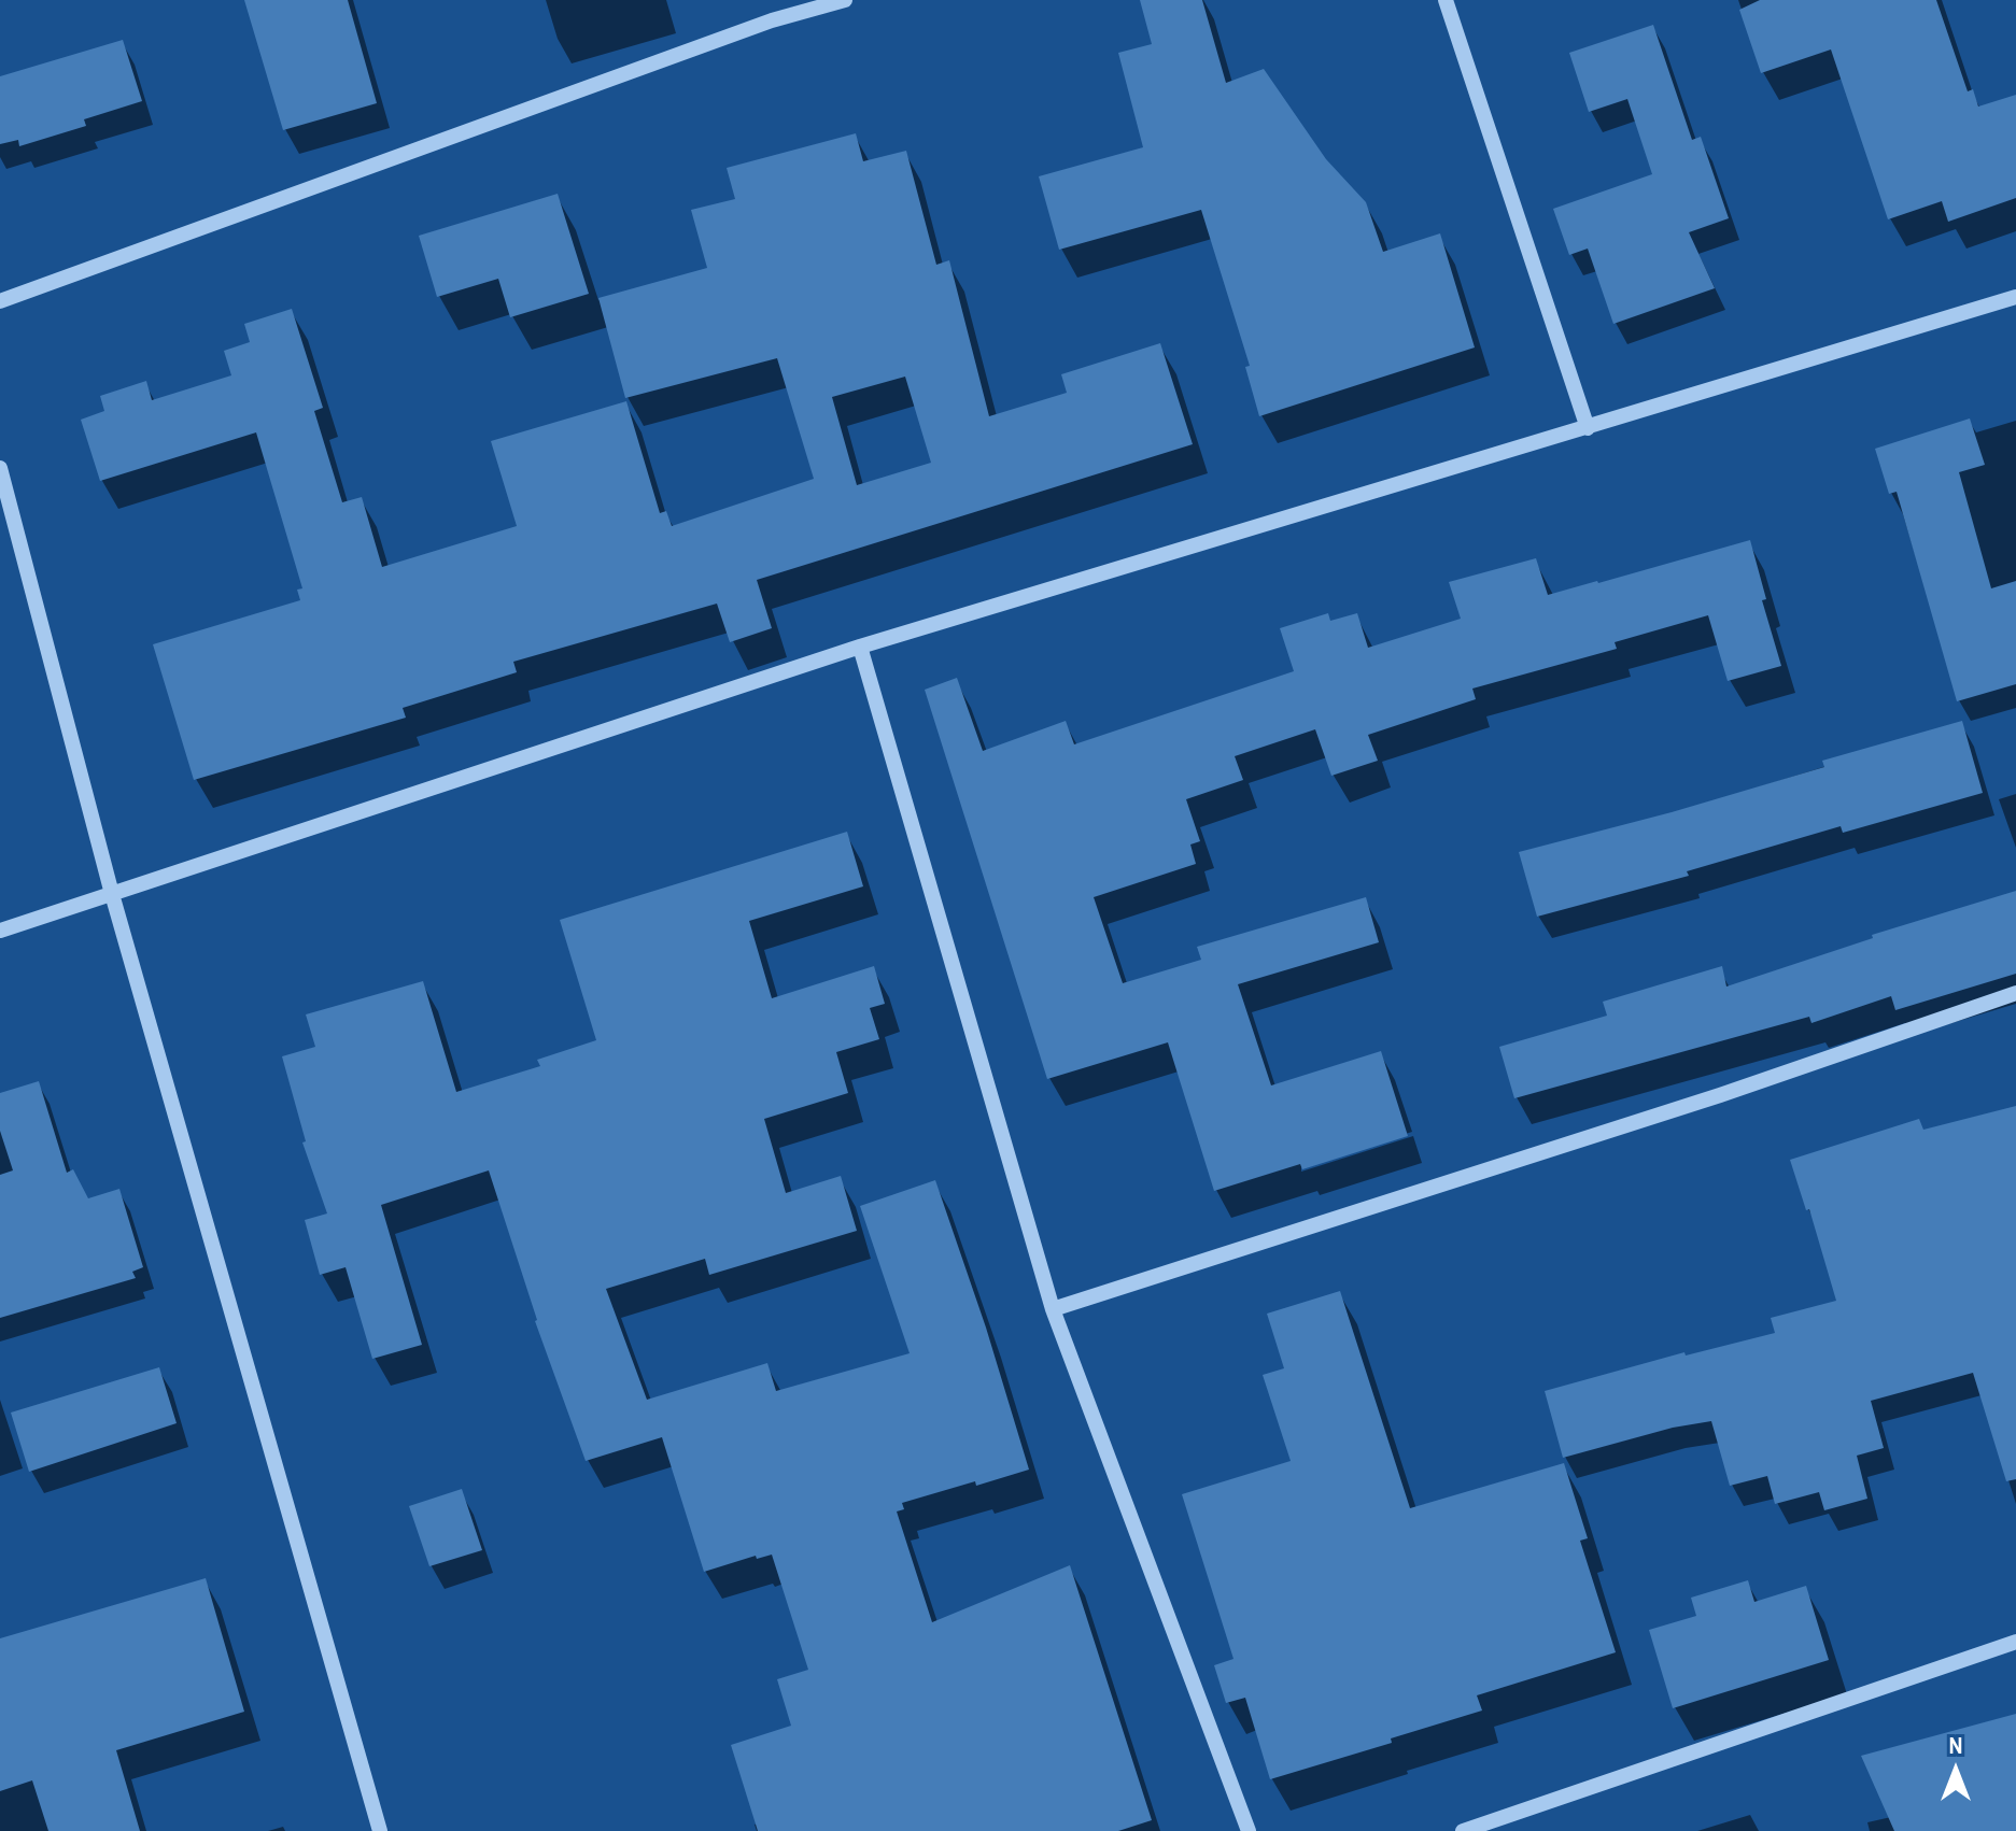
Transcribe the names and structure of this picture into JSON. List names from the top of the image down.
{
  "north": "top"
}
